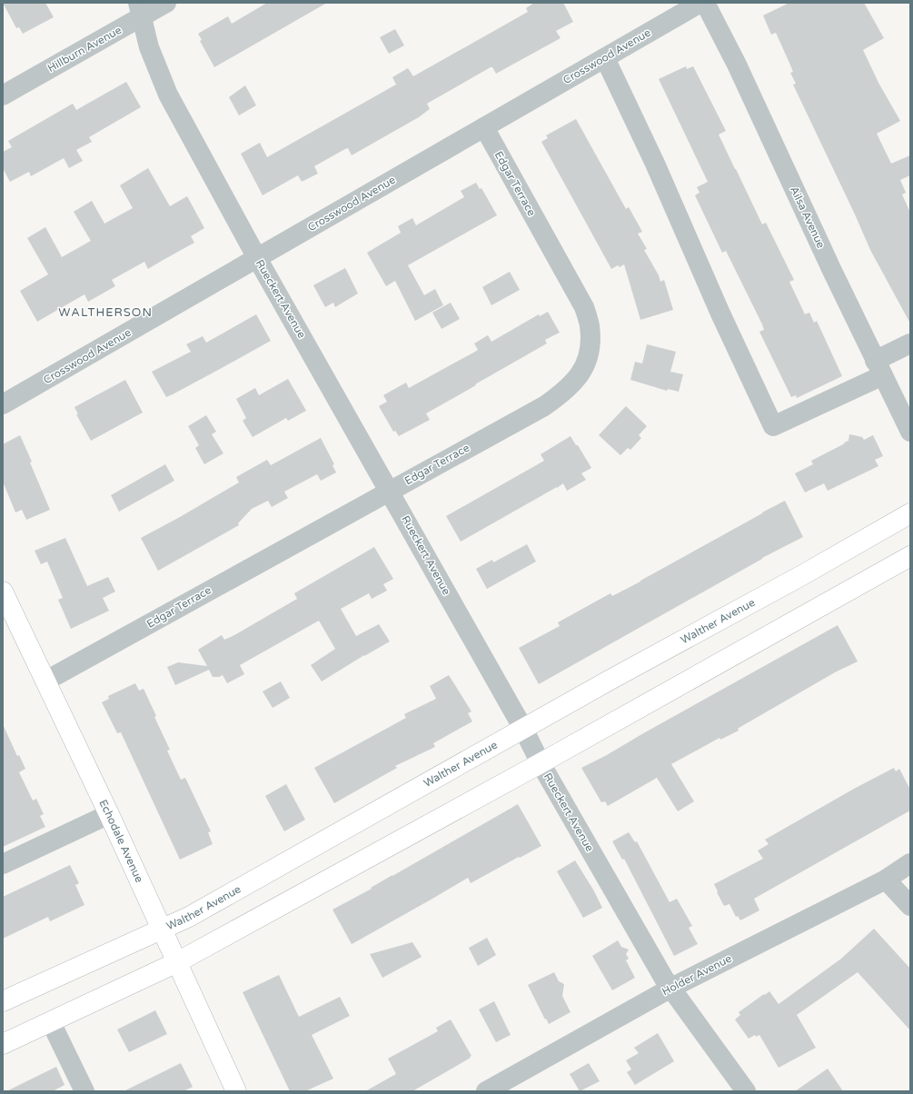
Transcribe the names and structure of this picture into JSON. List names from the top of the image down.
{
  "streets": {
    "main road": ["Walther Avenue", "Echodale Avenue"],
    "street": [
      "Hillburn Avenue",
      "Crosswood Avenue",
      "Edgar Terrace",
      "Ailsa Avenue",
      "Rueckert Avenue",
      "Holder Avenue"
    ]
  },
  "crossings": [
    ["Hillburn Avenue", "Rueckert Avenue"],
    ["Crosswood Avenue", "Edgar Terrace"],
    ["Crosswood Avenue", "Rueckert Avenue"],
    ["Edgar Terrace", "Rueckert Avenue"],
    ["Edgar Terrace", "Echodale Avenue"],
    ["Rueckert Avenue", "Walther Avenue"],
    ["Rueckert Avenue", "Holder Avenue"],
    ["Walther Avenue", "Echodale Avenue"]
  ],
  "districts": ["WALTHERSON"]
}
